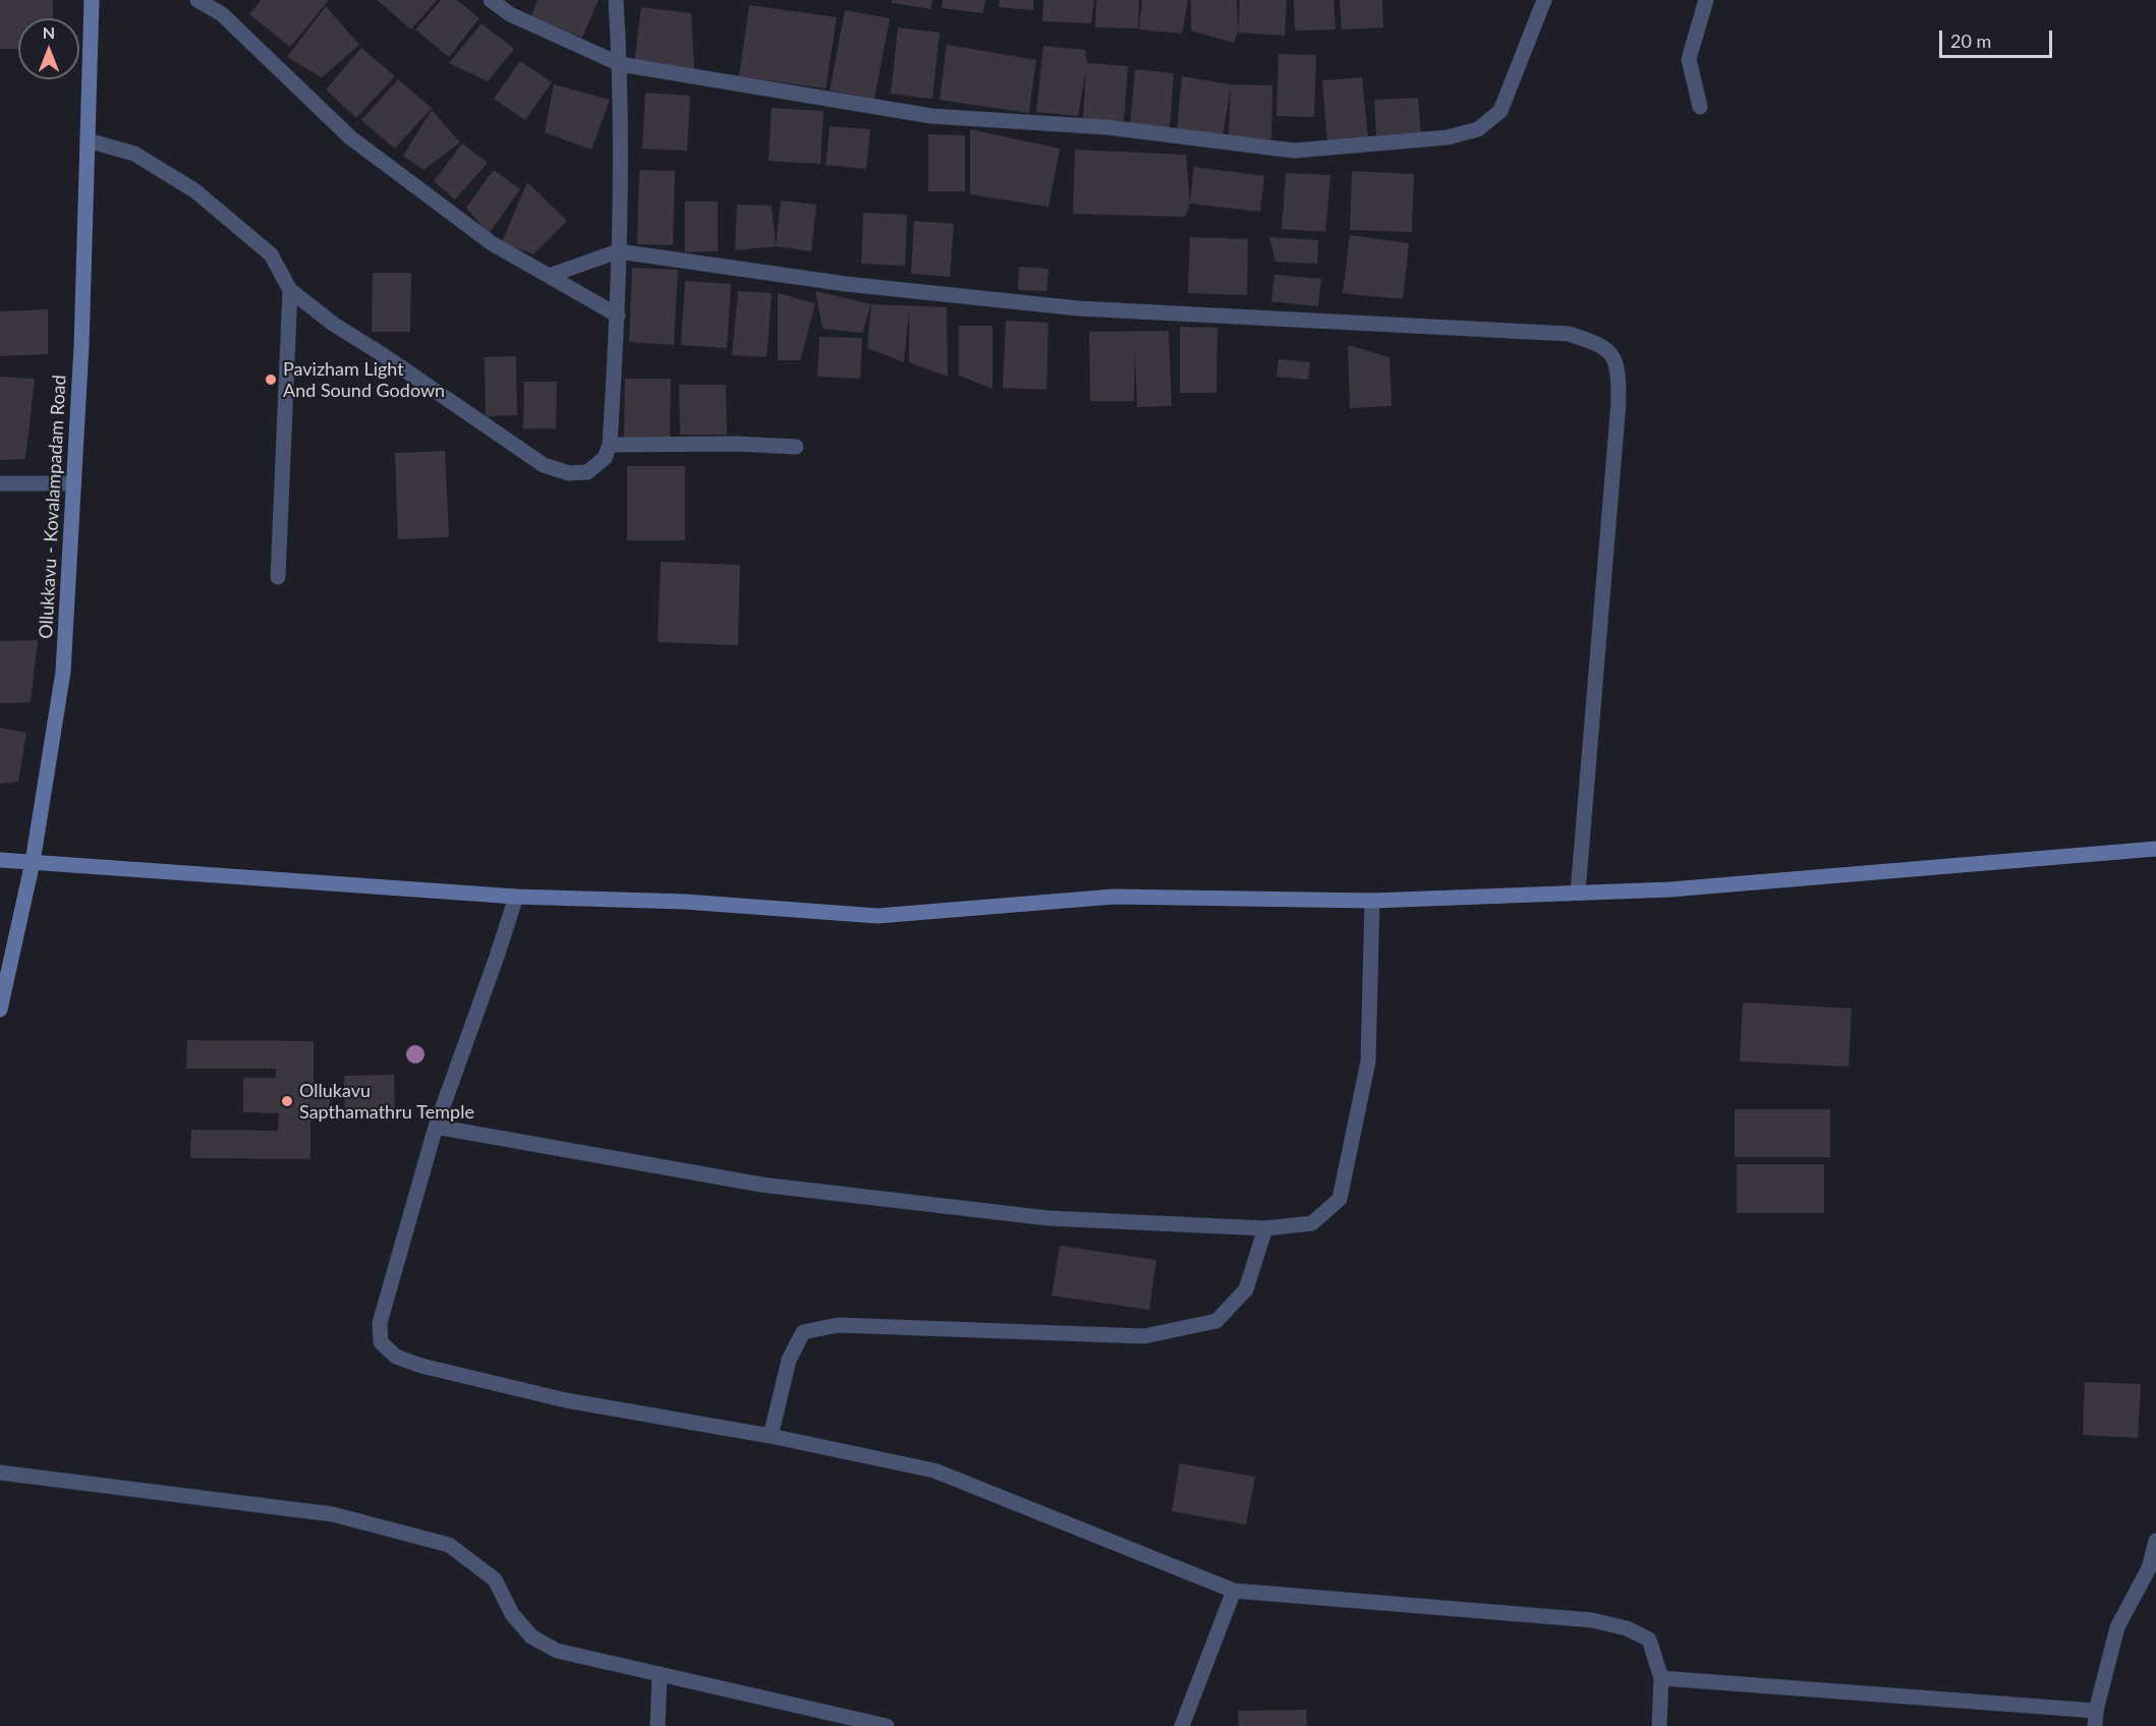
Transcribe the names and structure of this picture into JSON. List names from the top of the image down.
{
  "streets": {
    "street": ["Ollukkavu - Kovalampadam Road"]
  },
  "places": ["Pavizham Light And Sound Godown", "Ollukavu Sapthamathru Temple"],
  "scale_bar": "20 m",
  "north": "top"
}
